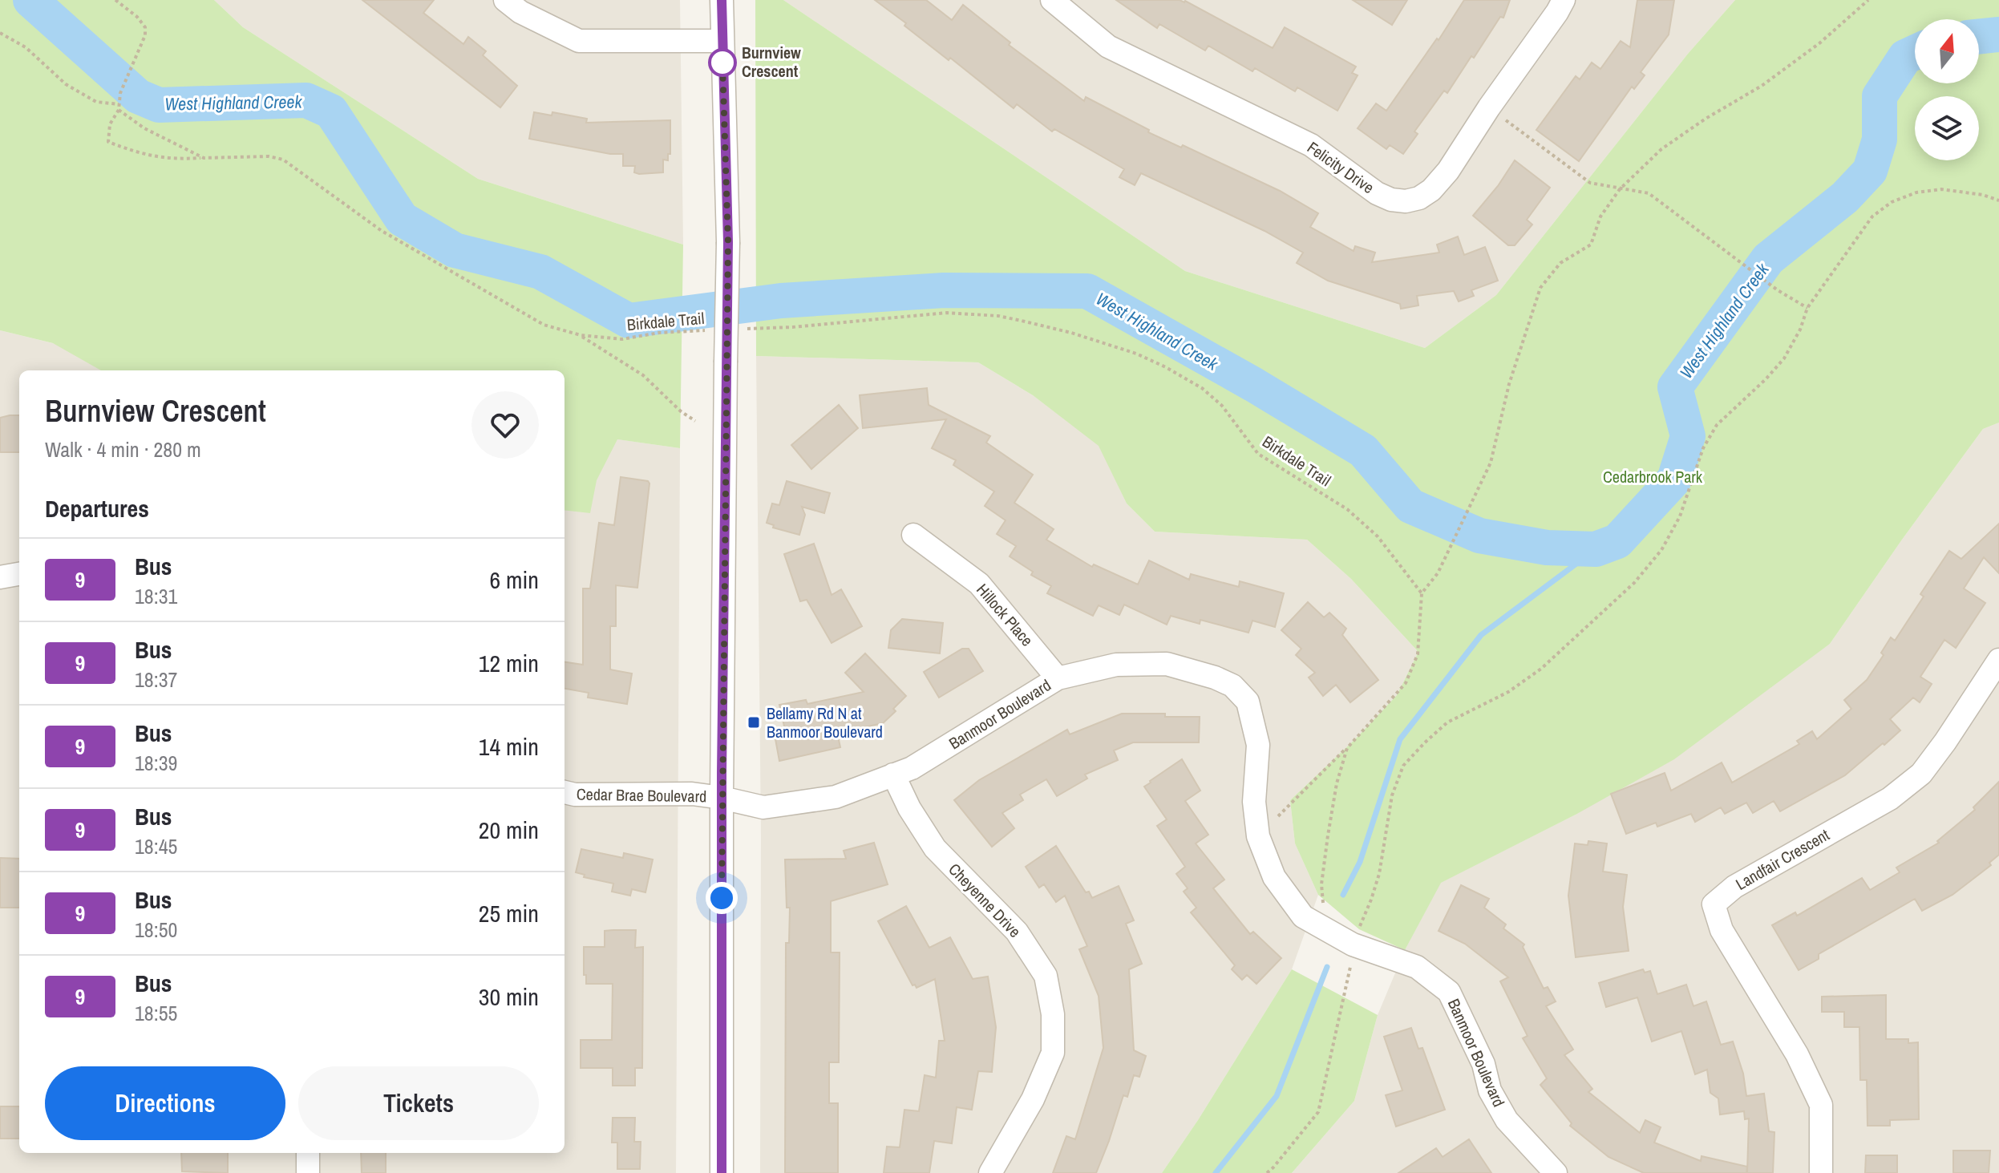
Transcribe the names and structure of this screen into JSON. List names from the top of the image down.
{
  "streets": {
    "street": [
      "Felicity Drive",
      "Hillock Place",
      "Banmoor Boulevard",
      "Cedar Brae Boulevard",
      "Landfair Crescent",
      "Cheyenne Drive"
    ],
    "path": ["Birkdale Trail"]
  },
  "crossings": [
    ["Hillock Place", "Banmoor Boulevard"],
    ["Banmoor Boulevard", "Cedar Brae Boulevard"],
    ["Banmoor Boulevard", "Cheyenne Drive"]
  ],
  "water": ["West Highland Creek"],
  "parks": ["Cedarbrook Park"],
  "places": {
    "other": ["Burnview Crescent"],
    "transit": ["Bellamy Rd N at Banmoor Boulevard"]
  },
  "lines": ["bus line 9"],
  "north": "top",
  "page": {
    "heading": [
      ["Burnview Crescent", "Walk · 4 min · 280 m"],
      "Departures"
    ],
    "list": [
      {
        "mark": "9",
        "name": "Bus",
        "note": "18:31",
        "value": "6 min"
      },
      {
        "mark": "9",
        "name": "Bus",
        "note": "18:37",
        "value": "12 min"
      },
      {
        "mark": "9",
        "name": "Bus",
        "note": "18:39",
        "value": "14 min"
      },
      {
        "mark": "9",
        "name": "Bus",
        "note": "18:45",
        "value": "20 min"
      },
      {
        "mark": "9",
        "name": "Bus",
        "note": "18:50",
        "value": "25 min"
      },
      {
        "mark": "9",
        "name": "Bus",
        "note": "18:55",
        "value": "30 min"
      }
    ],
    "buttons": ["Directions", "Tickets"]
  }
}
